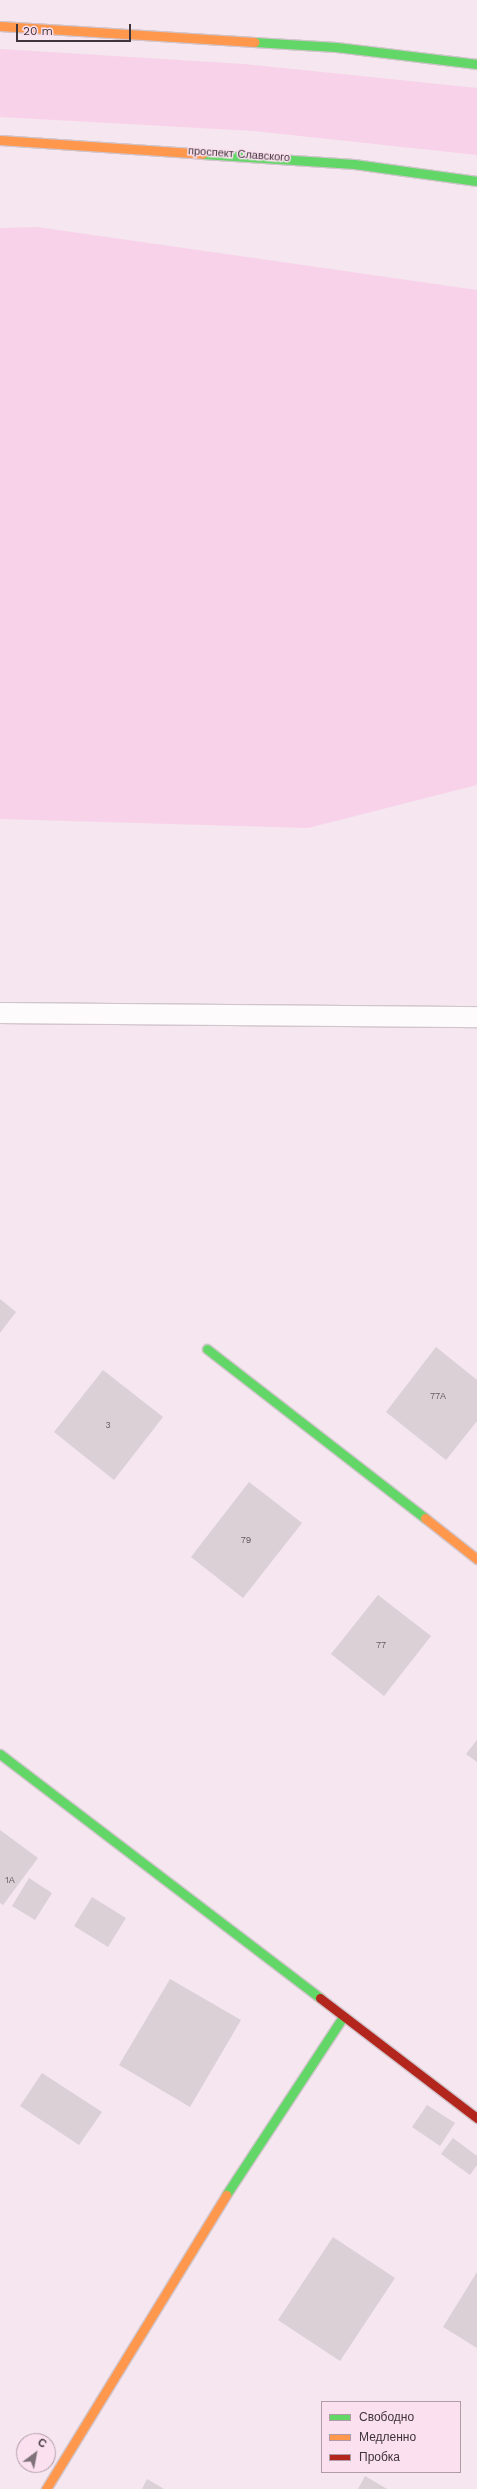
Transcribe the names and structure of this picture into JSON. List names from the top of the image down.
{
  "streets": {
    "street": ["проспект Славского"]
  },
  "house_numbers": [
    "77А",
    "3",
    "79",
    "77",
    "1А"
  ],
  "legend": ["Свободно", "Медленно", "Пробка"],
  "scale_bar": "20 m",
  "north": "top right"
}
